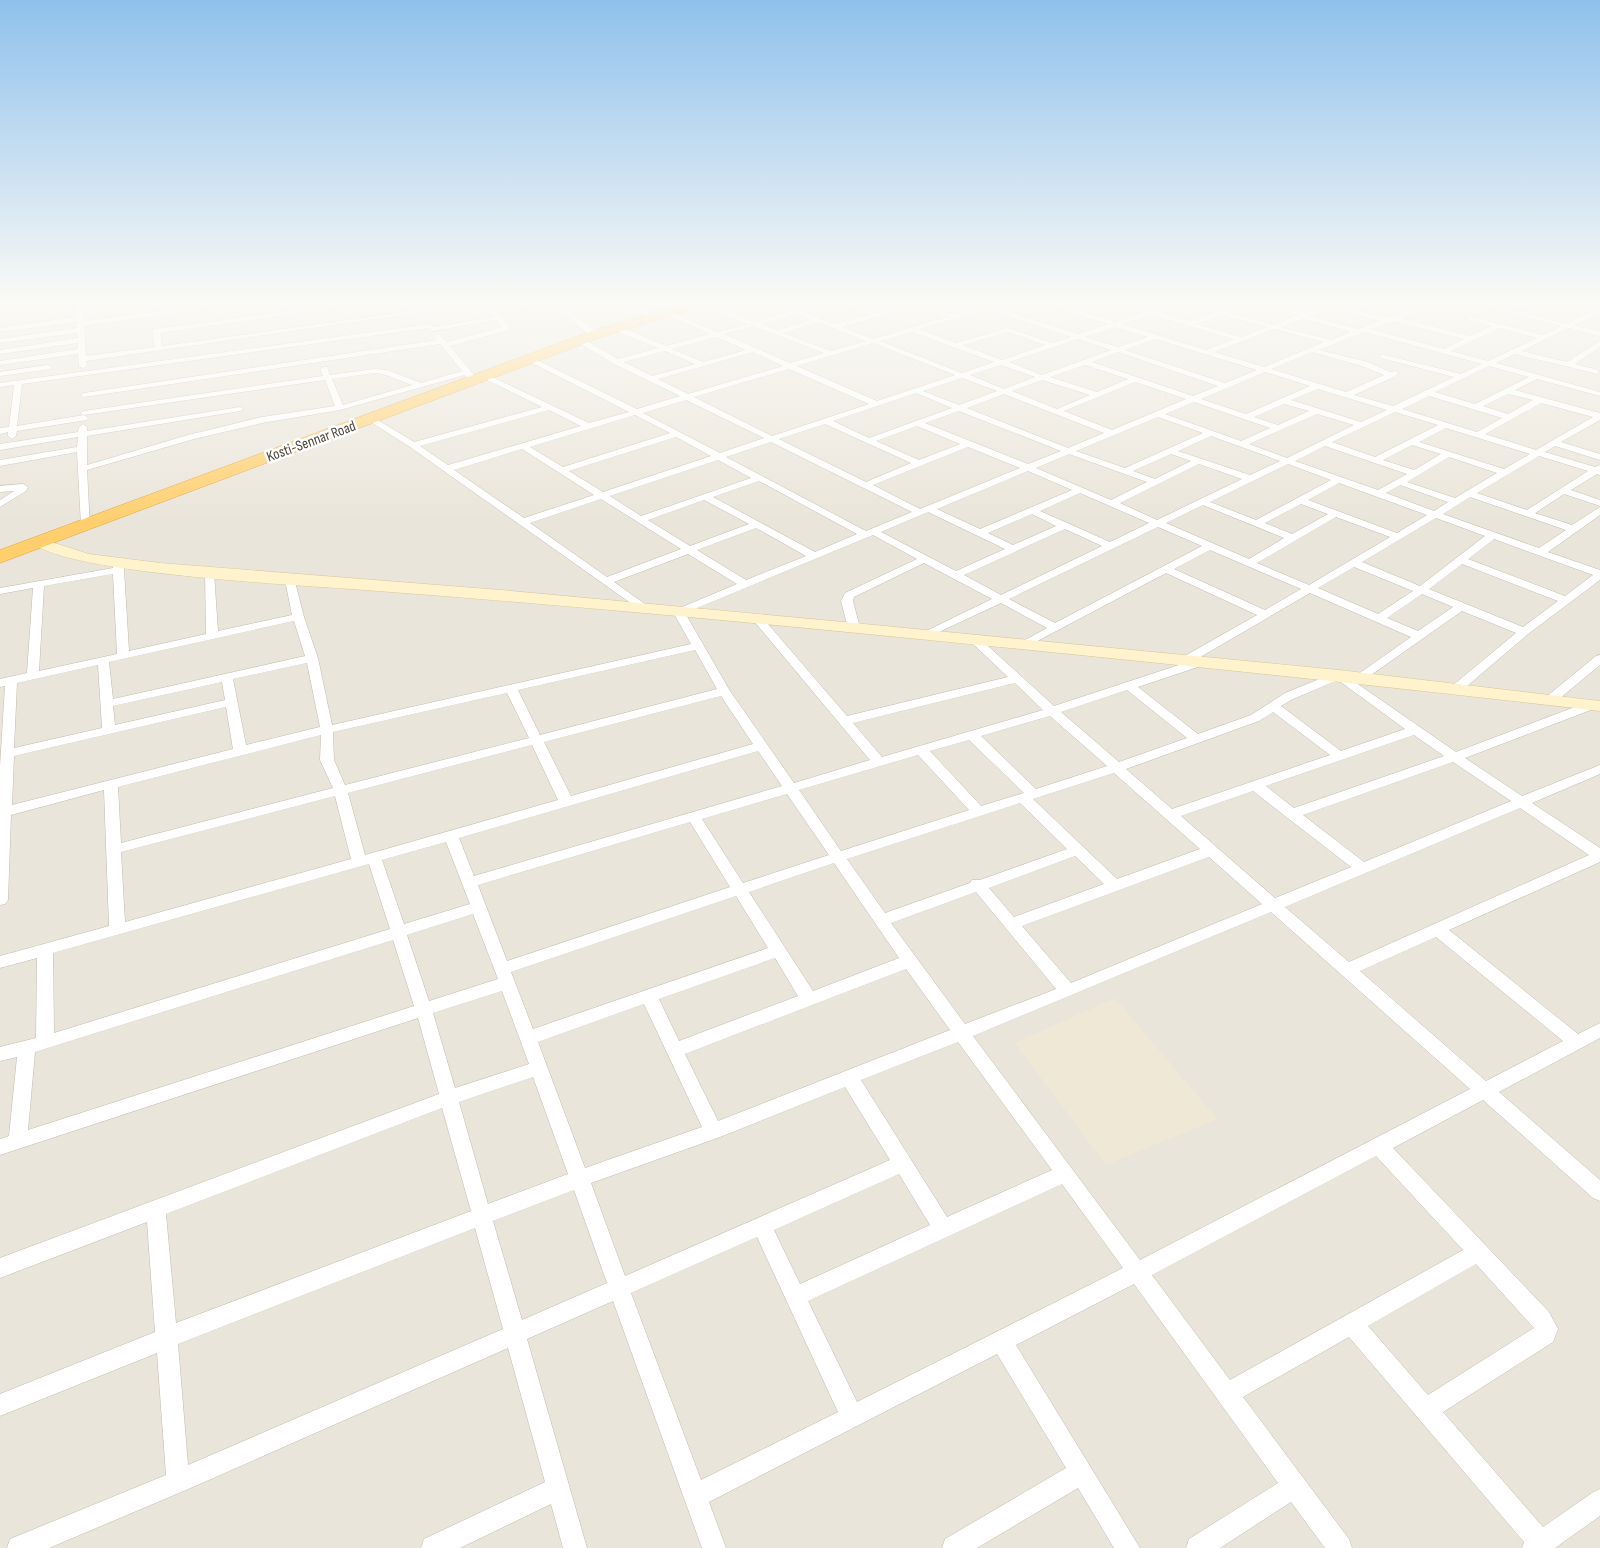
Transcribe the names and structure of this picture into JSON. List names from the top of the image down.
{
  "streets": {
    "highway": ["Kosti-Sennar Road"]
  }
}
